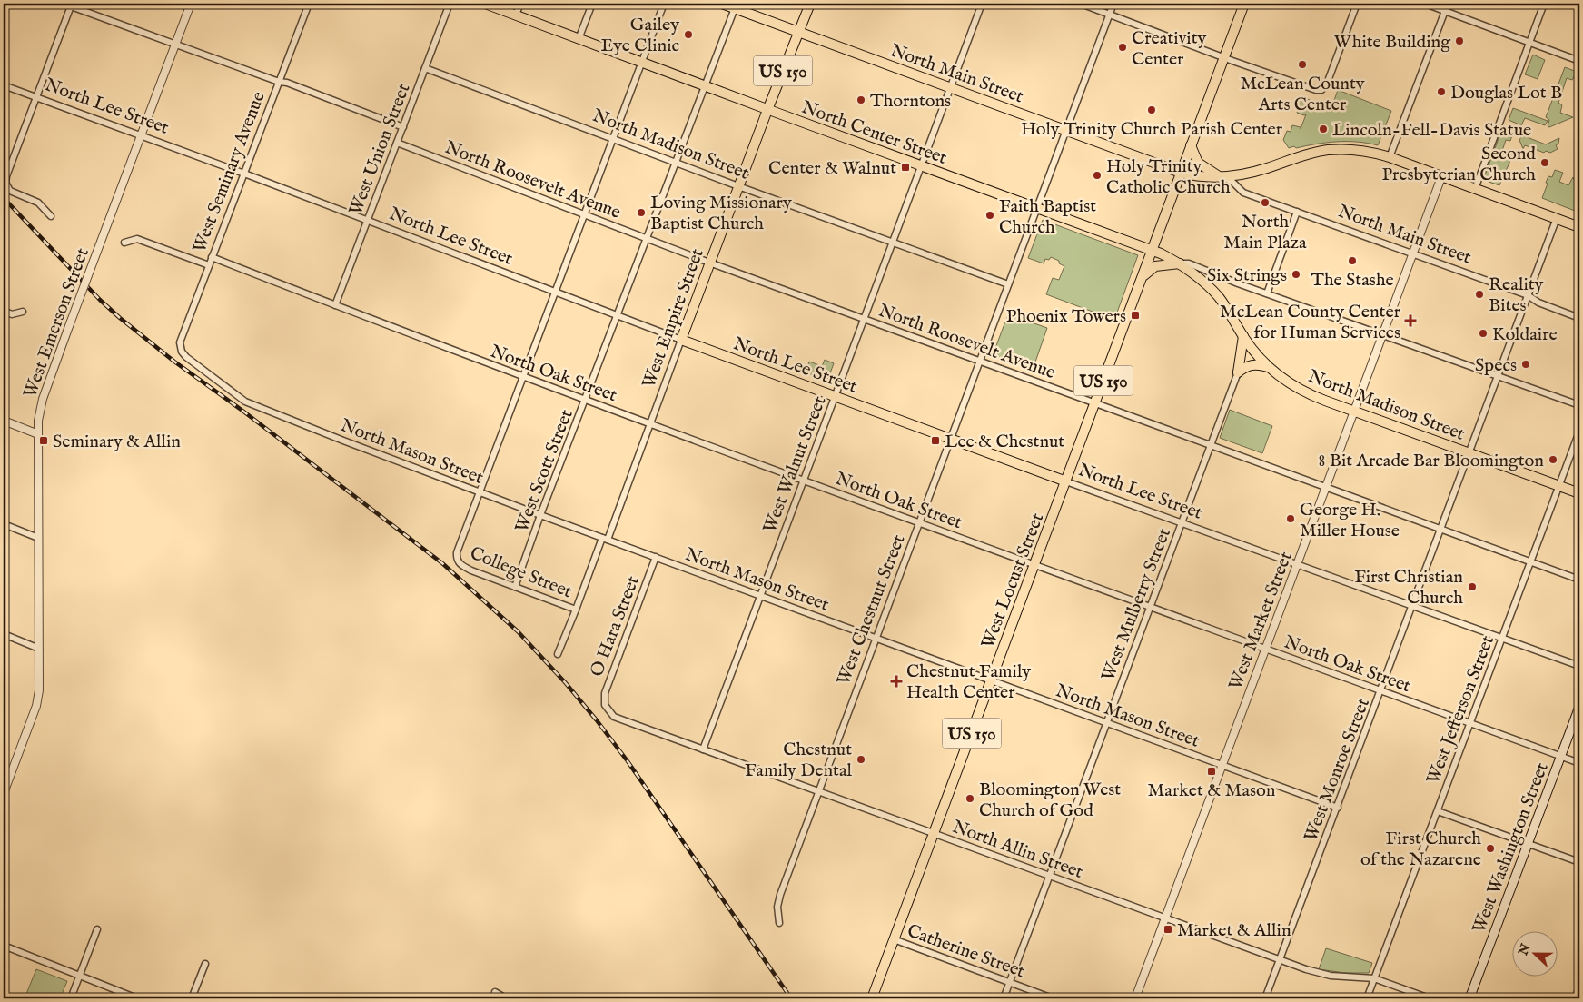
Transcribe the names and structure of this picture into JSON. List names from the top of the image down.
{
  "streets": {
    "main road": [
      "US 150",
      "North Main Street",
      "North Lee Street",
      "North Center Street",
      "North Madison Street",
      "West Empire Street",
      "West Locust Street",
      "West Washington Street"
    ],
    "street": [
      "West Union Street",
      "West Seminary Avenue",
      "North Roosevelt Avenue",
      "West Emerson Street",
      "North Oak Street",
      "North Mason Street",
      "West Walnut Street",
      "West Scott Street",
      "College Street",
      "West Mulberry Street",
      "West Chestnut Street",
      "West Market Street",
      "O Hara Street",
      "West Jefferson Street",
      "West Monroe Street",
      "North Allin Street",
      "Catherine Street"
    ]
  },
  "crossings": [
    ["US 150", "North Main Street"],
    ["US 150", "West Empire Street"],
    ["US 150", "West Locust Street"],
    ["North Main Street", "West Empire Street"],
    ["North Main Street", "West Walnut Street"],
    ["North Main Street", "West Scott Street"],
    ["North Main Street", "West Locust Street"],
    ["North Main Street", "West Chestnut Street"],
    ["North Main Street", "West Market Street"],
    ["North Main Street", "West Monroe Street"],
    ["North Lee Street", "West Union Street"],
    ["North Lee Street", "West Seminary Avenue"],
    ["North Lee Street", "West Empire Street"],
    ["North Lee Street", "West Emerson Street"],
    ["North Lee Street", "West Walnut Street"],
    ["North Lee Street", "West Scott Street"],
    ["North Lee Street", "West Locust Street"],
    ["North Lee Street", "West Mulberry Street"],
    ["North Lee Street", "West Chestnut Street"],
    ["North Lee Street", "West Market Street"],
    ["North Lee Street", "West Jefferson Street"],
    ["North Lee Street", "West Monroe Street"],
    ["North Center Street", "North Madison Street"],
    ["North Center Street", "West Empire Street"],
    ["North Center Street", "West Walnut Street"],
    ["North Center Street", "West Scott Street"],
    ["North Center Street", "West Locust Street"],
    ["North Center Street", "West Chestnut Street"],
    ["North Madison Street", "West Union Street"],
    ["North Madison Street", "West Empire Street"],
    ["North Madison Street", "West Walnut Street"],
    ["North Madison Street", "West Scott Street"],
    ["North Madison Street", "West Locust Street"],
    ["North Madison Street", "West Chestnut Street"],
    ["North Madison Street", "West Market Street"],
    ["North Madison Street", "West Jefferson Street"],
    ["North Madison Street", "West Monroe Street"],
    ["West Union Street", "North Roosevelt Avenue"],
    ["West Union Street", "North Oak Street"],
    ["West Seminary Avenue", "North Oak Street"],
    ["West Seminary Avenue", "North Mason Street"],
    ["North Roosevelt Avenue", "West Empire Street"],
    ["North Roosevelt Avenue", "West Walnut Street"],
    ["North Roosevelt Avenue", "West Scott Street"],
    ["North Roosevelt Avenue", "West Locust Street"],
    ["North Roosevelt Avenue", "West Mulberry Street"],
    ["North Roosevelt Avenue", "West Chestnut Street"],
    ["North Roosevelt Avenue", "West Market Street"],
    ["North Roosevelt Avenue", "West Jefferson Street"],
    ["North Roosevelt Avenue", "West Monroe Street"],
    ["West Empire Street", "North Oak Street"],
    ["West Empire Street", "North Mason Street"],
    ["West Empire Street", "College Street"],
    ["North Oak Street", "West Walnut Street"],
    ["North Oak Street", "West Scott Street"],
    ["North Oak Street", "West Locust Street"],
    ["North Oak Street", "West Mulberry Street"],
    ["North Oak Street", "West Chestnut Street"],
    ["North Oak Street", "West Market Street"],
    ["North Oak Street", "West Jefferson Street"],
    ["North Oak Street", "West Monroe Street"],
    ["North Oak Street", "West Washington Street"],
    ["North Mason Street", "West Walnut Street"],
    ["North Mason Street", "West Scott Street"],
    ["North Mason Street", "College Street"],
    ["North Mason Street", "West Locust Street"],
    ["North Mason Street", "West Mulberry Street"],
    ["North Mason Street", "West Chestnut Street"],
    ["North Mason Street", "West Market Street"],
    ["North Mason Street", "O Hara Street"],
    ["North Mason Street", "West Monroe Street"],
    ["West Walnut Street", "North Allin Street"],
    ["West Scott Street", "College Street"],
    ["West Locust Street", "North Allin Street"],
    ["West Locust Street", "Catherine Street"],
    ["West Mulberry Street", "North Allin Street"],
    ["West Mulberry Street", "Catherine Street"],
    ["West Chestnut Street", "North Allin Street"],
    ["West Market Street", "North Allin Street"],
    ["O Hara Street", "North Allin Street"],
    ["West Jefferson Street", "North Allin Street"],
    ["West Monroe Street", "North Allin Street"]
  ],
  "places": {
    "other": [
      "Gailey Eye Clinic",
      "White Building",
      "Creativity Center",
      "McLean County Arts Center",
      "Douglas Lot B",
      "Thorntons",
      "Holy Trinity Church Parish Center",
      "Lincoln-Fell-Davis Statue",
      "Second Presbyterian Church",
      "Holy Trinity Catholic Church",
      "North Main Plaza",
      "Loving Missionary Baptist Church",
      "Faith Baptist Church",
      "The Stashe",
      "Six Strings",
      "Reality Bites",
      "Koldaire",
      "Specs",
      "8 Bit Arcade Bar Bloomington",
      "George H. Miller House",
      "First Christian Church",
      "Chestnut Family Dental",
      "Bloomington West Church of God",
      "First Church of the Nazarene"
    ],
    "transit": [
      "Center & Walnut",
      "Phoenix Towers",
      "Seminary & Allin",
      "Lee & Chestnut",
      "Market & Mason",
      "Market & Allin"
    ],
    "health": ["McLean County Center for Human Services", "Chestnut Family Health Center"]
  },
  "north": "left"
}
